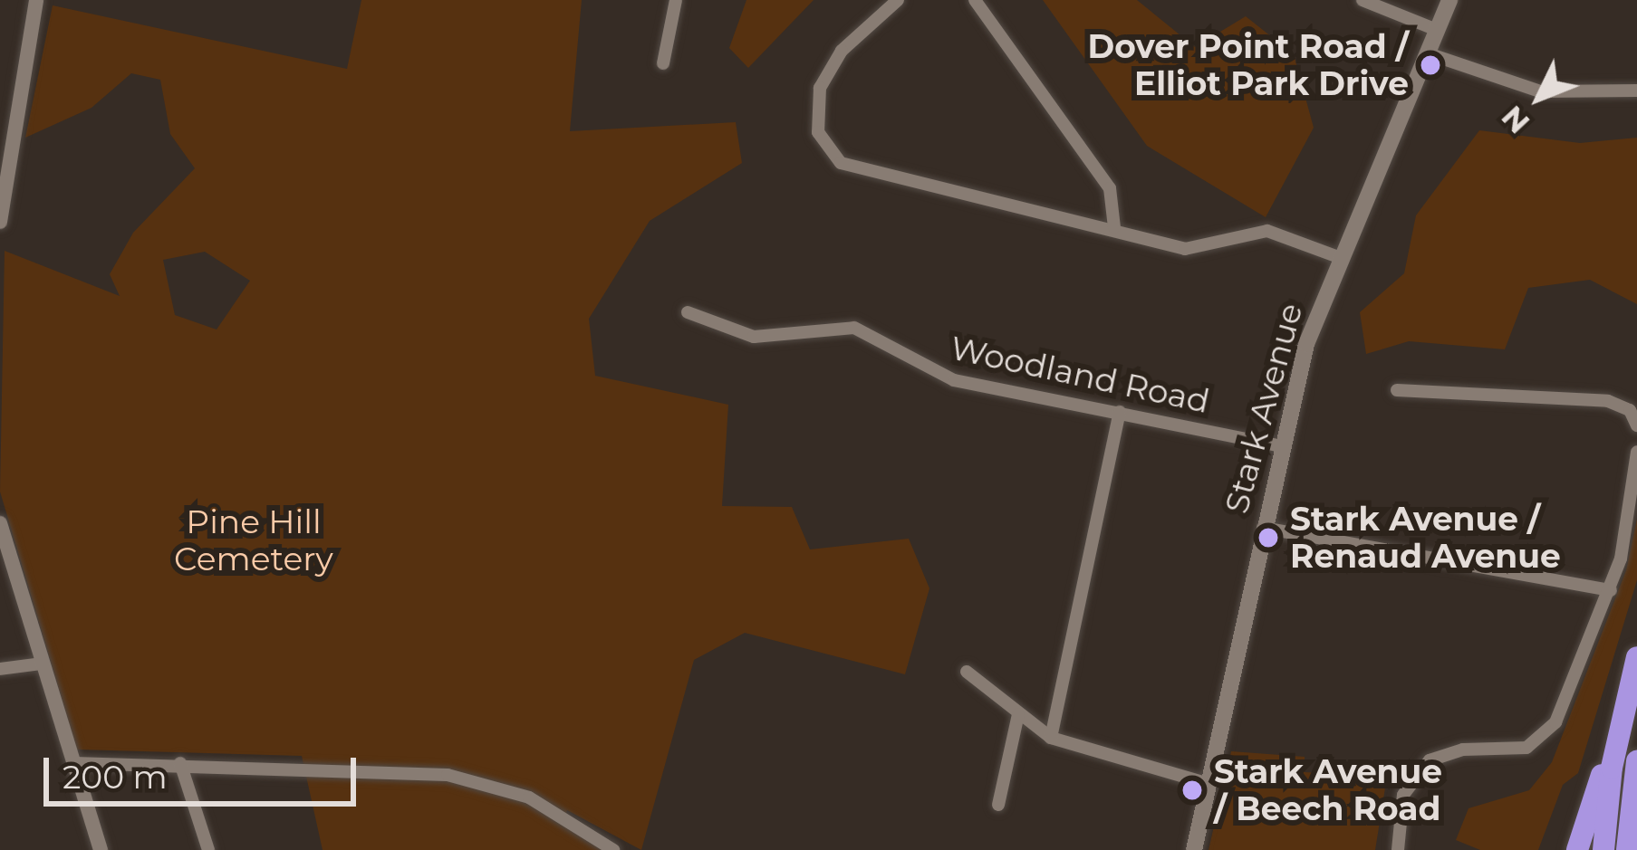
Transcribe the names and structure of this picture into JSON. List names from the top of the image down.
{
  "streets": {
    "main road": ["Stark Avenue"],
    "street": ["Woodland Road"]
  },
  "crossings": [
    ["Woodland Road", "Stark Avenue"]
  ],
  "parks": ["Pine Hill Cemetery"],
  "places": ["Dover Point Road / Elliot Park Drive", "Stark Avenue / Renaud Avenue", "Stark Avenue / Beech Road"],
  "scale_bar": "200 m",
  "north": "bottom left"
}
